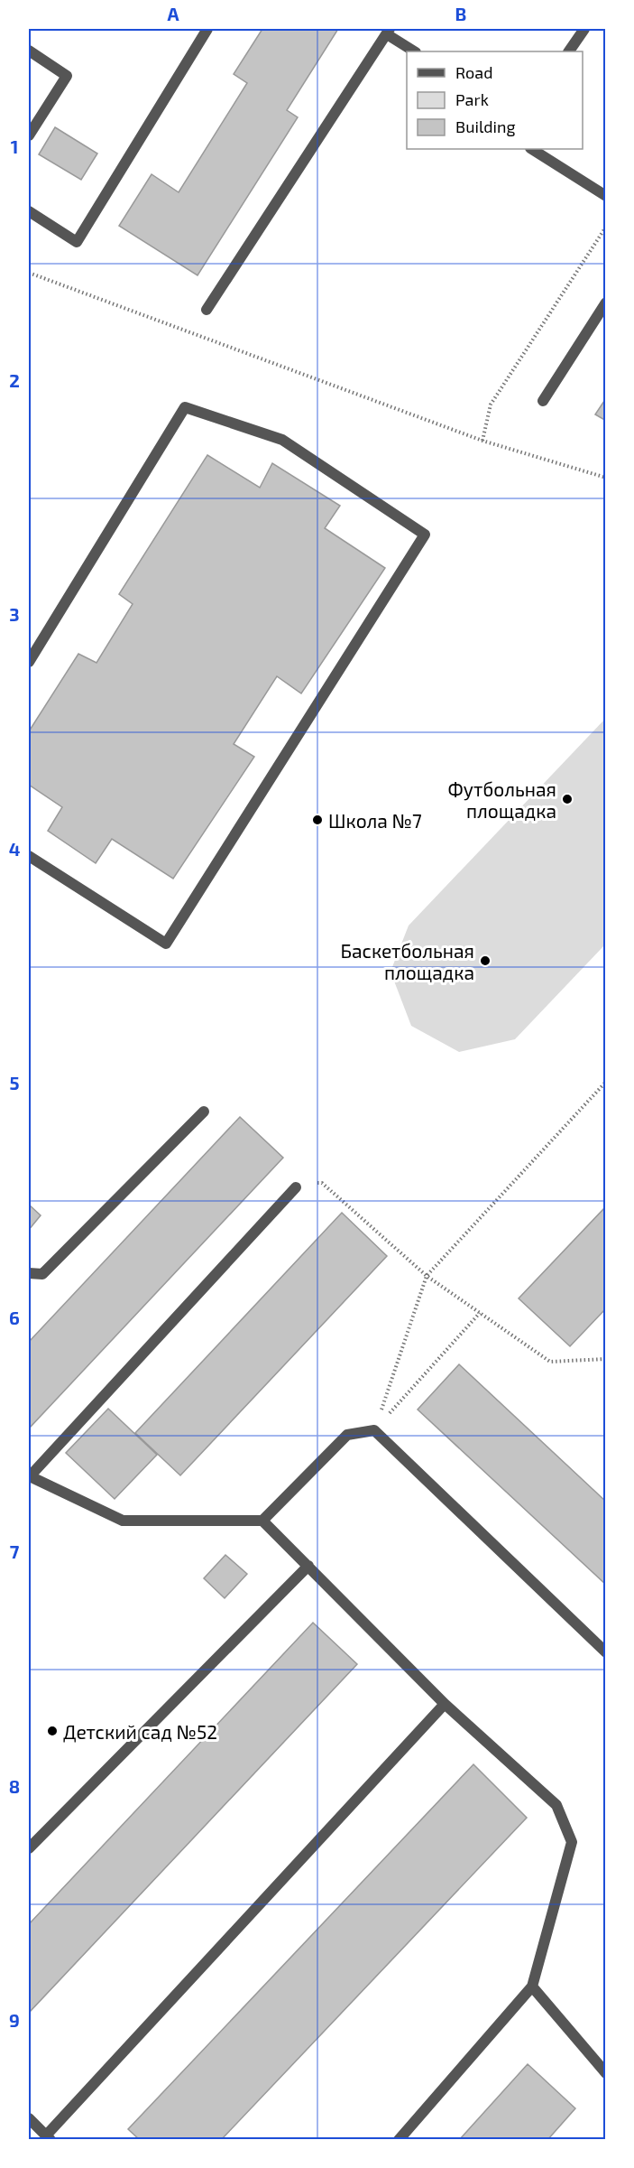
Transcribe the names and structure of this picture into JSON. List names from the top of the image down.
{
  "places": [
    "Футбольная площадка",
    "Школа №7",
    "Баскетбольная площадка",
    "Детский сад №52"
  ],
  "legend": ["Road", "Park", "Building"],
  "grid": {
    "columns": ["A", "B"],
    "rows": [
      "1",
      "2",
      "3",
      "4",
      "5",
      "6",
      "7",
      "8",
      "9"
    ]
  }
}
